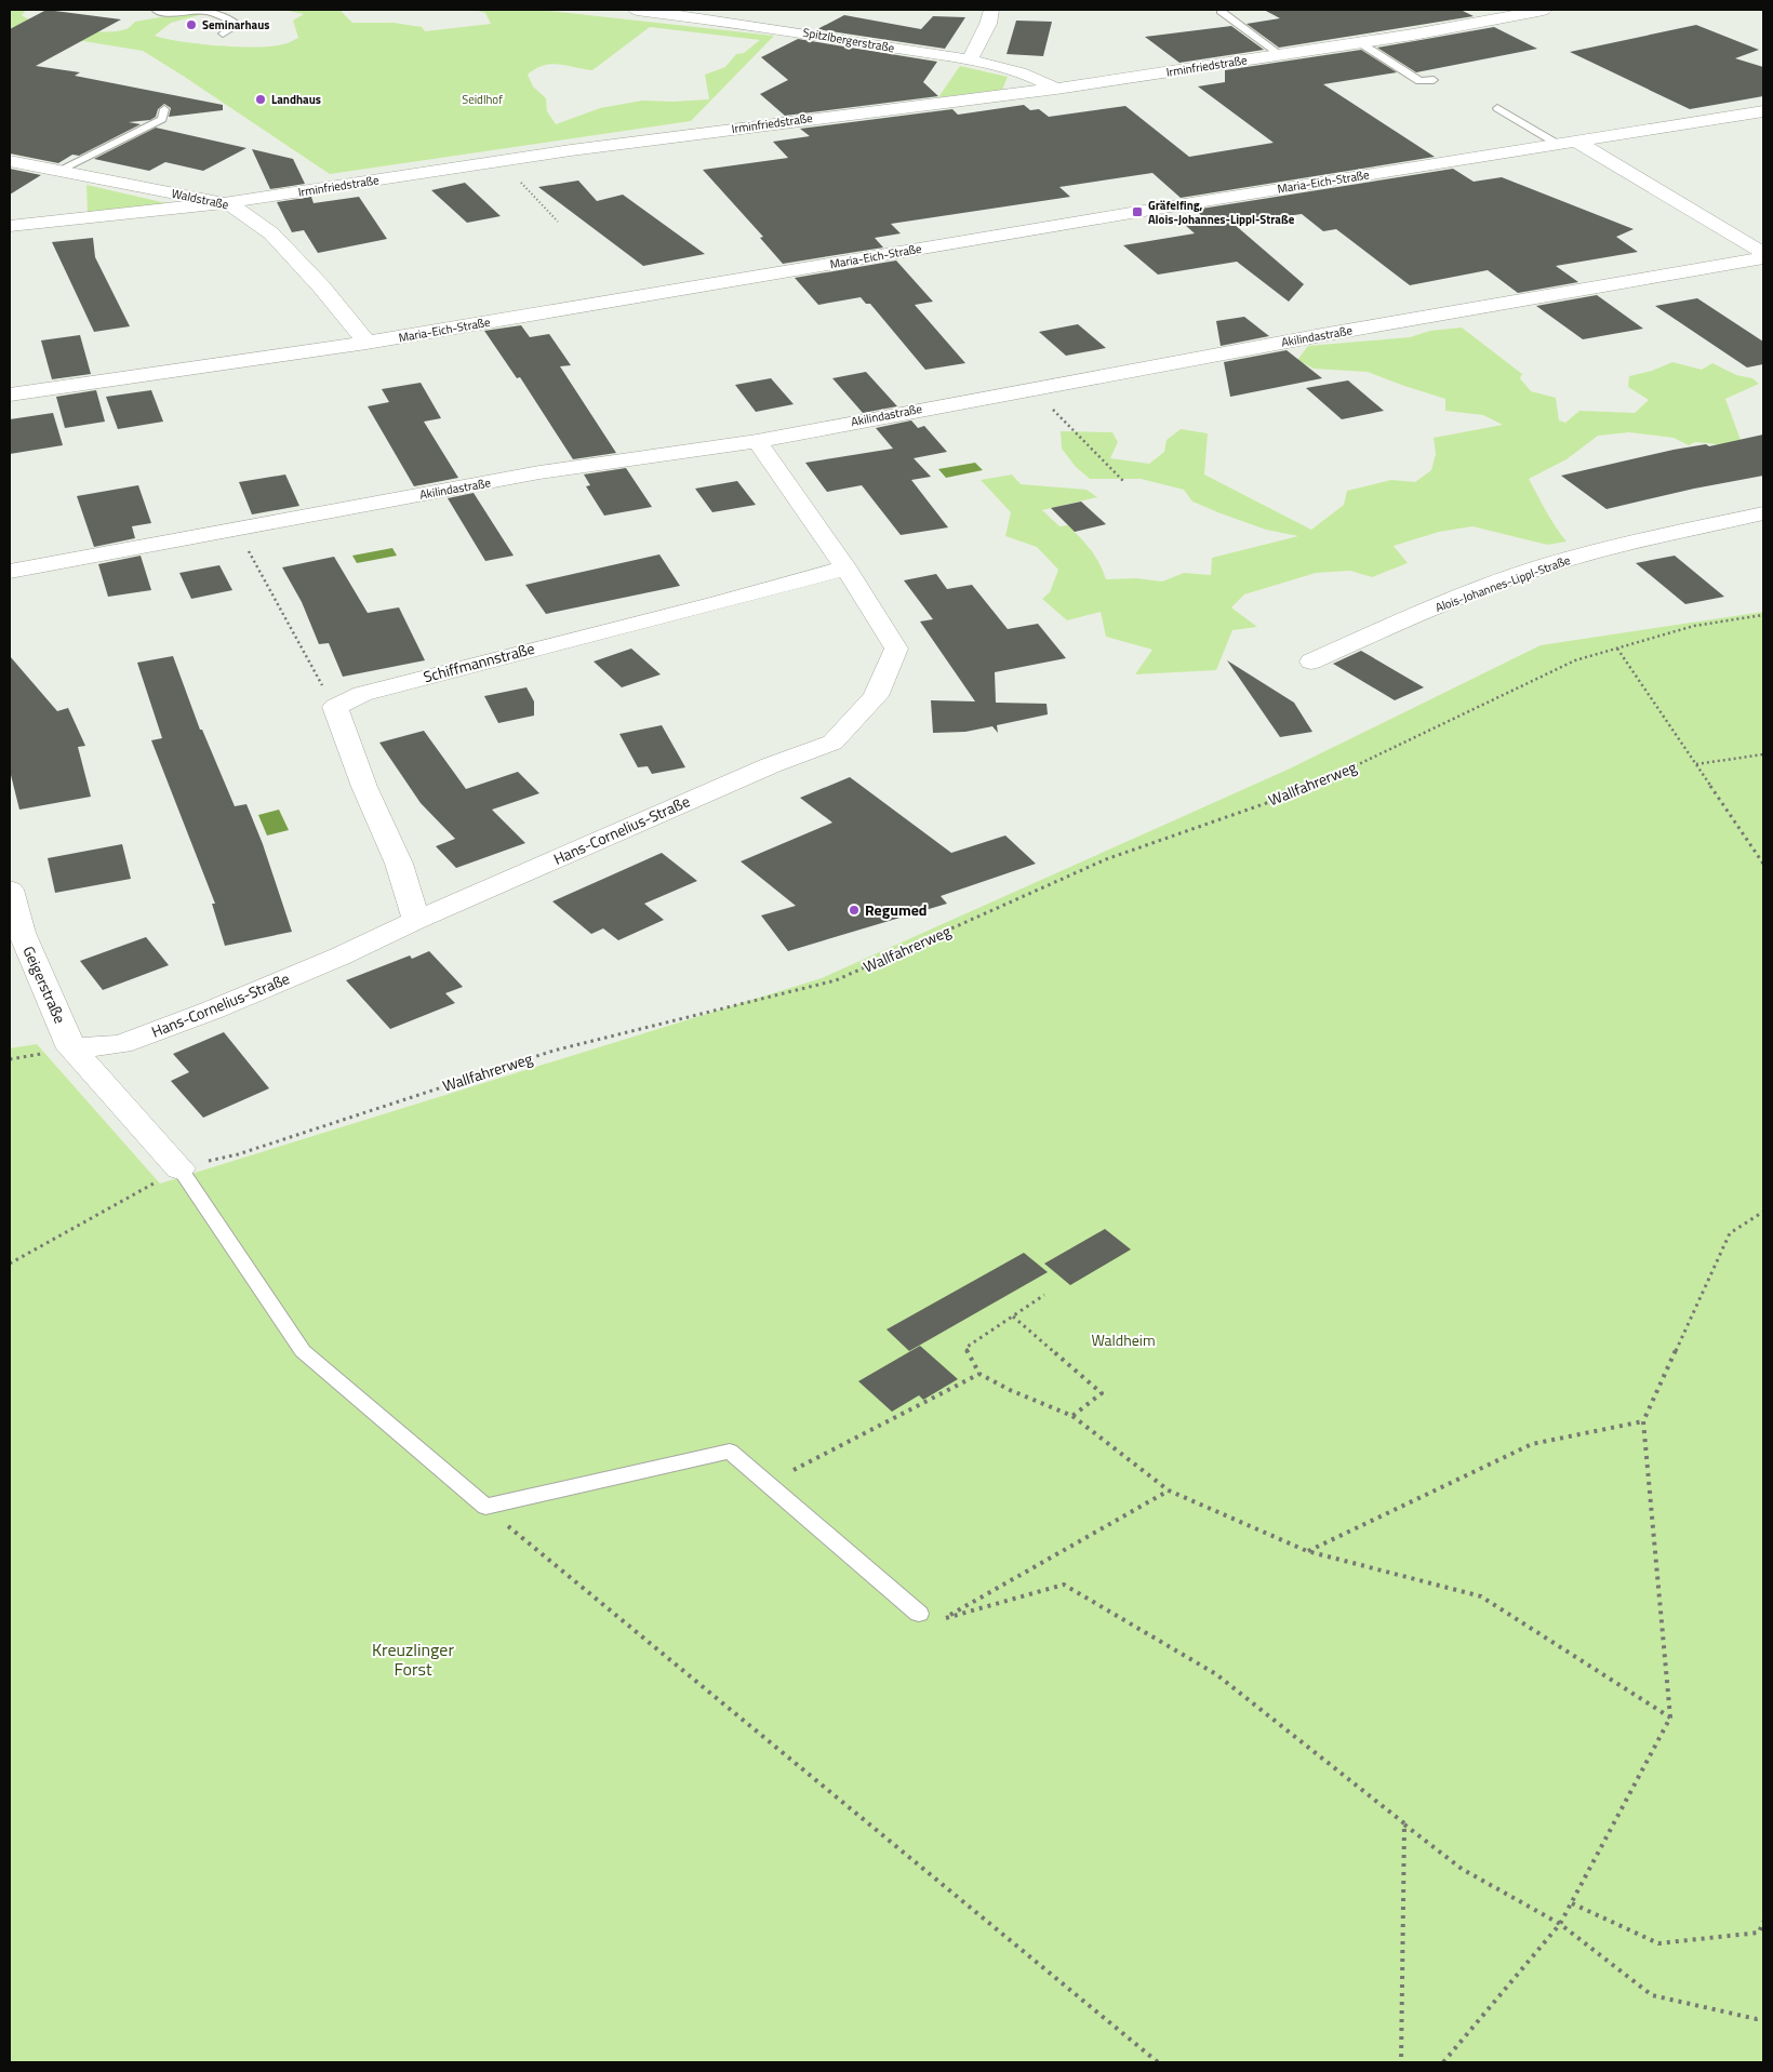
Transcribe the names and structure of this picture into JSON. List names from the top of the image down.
{
  "streets": {
    "street": [
      "Spitzlbergerstraße",
      "Irminfriedstraße",
      "Maria-Eich-Straße",
      "Waldstraße",
      "Akilindastraße",
      "Alois-Johannes-Lippl-Straße",
      "Schiffmannstraße",
      "Hans-Cornelius-Straße",
      "Geigerstraße"
    ],
    "path": ["Wallfahrerweg"]
  },
  "crossings": [
    ["Spitzlbergerstraße", "Irminfriedstraße"],
    ["Irminfriedstraße", "Waldstraße"],
    ["Maria-Eich-Straße", "Waldstraße"],
    ["Akilindastraße", "Hans-Cornelius-Straße"],
    ["Schiffmannstraße", "Hans-Cornelius-Straße"],
    ["Hans-Cornelius-Straße", "Geigerstraße"]
  ],
  "parks": ["Seidlhof", "Waldheim", "Kreuzlinger Forst"],
  "places": {
    "other": ["Seminarhaus", "Landhaus", "Regumed"],
    "transit": ["Gräfelfing, Alois-Johannes-Lippl-Straße"]
  }
}
